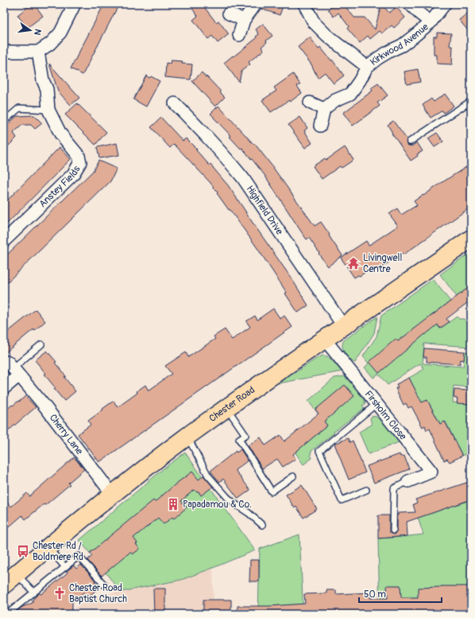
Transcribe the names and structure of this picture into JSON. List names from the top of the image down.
{
  "streets": {
    "highway": ["Chester Road"],
    "street": [
      "Kirkwood Avenue",
      "Anstey Fields",
      "Highfield Drive",
      "Firsholm Close",
      "Cherry Lane"
    ]
  },
  "crossings": [
    ["Highfield Drive", "Chester Road"],
    ["Chester Road", "Firsholm Close"],
    ["Chester Road", "Cherry Lane"]
  ],
  "places": {
    "temple": ["Livingwell Centre"],
    "building": ["Papadamou & Co."],
    "bus stop": ["Chester Rd / Boldmere Rd"],
    "church": ["Chester Road Baptist Church"]
  },
  "scale_bar": "50 m",
  "north": "right"
}
